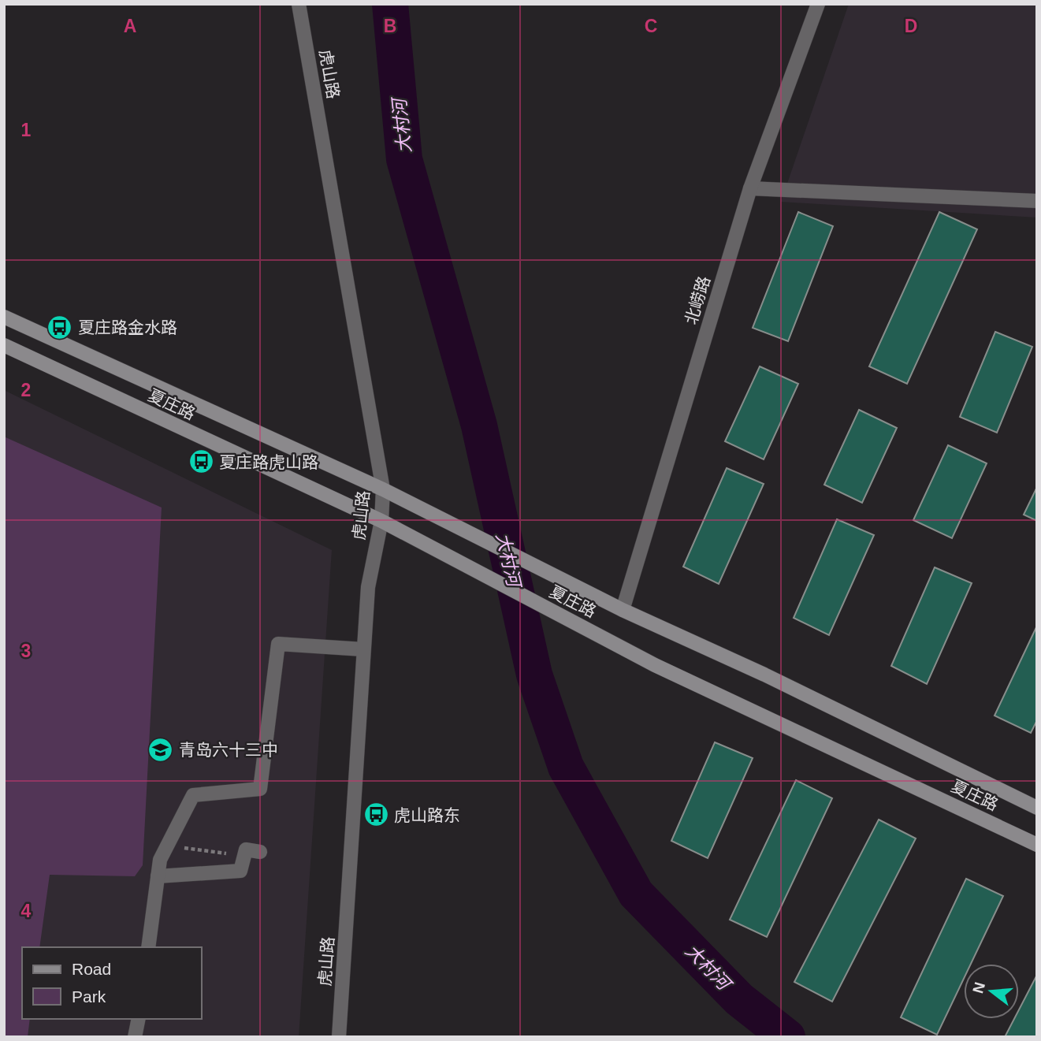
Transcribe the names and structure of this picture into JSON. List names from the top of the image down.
{
  "streets": {
    "main road": ["夏庄路"],
    "street": ["虎山路", "北崂路"]
  },
  "crossings": [
    ["虎山路", "夏庄路"],
    ["北崂路", "夏庄路"]
  ],
  "water": ["大村河"],
  "places": {
    "bus stop": ["夏庄路金水路", "夏庄路虎山路", "虎山路东"],
    "school or university": ["青岛六十三中"]
  },
  "legend": ["Road", "Park"],
  "north": "left",
  "grid": {
    "columns": [
      "A",
      "B",
      "C",
      "D"
    ],
    "rows": [
      "1",
      "2",
      "3",
      "4"
    ]
  }
}
